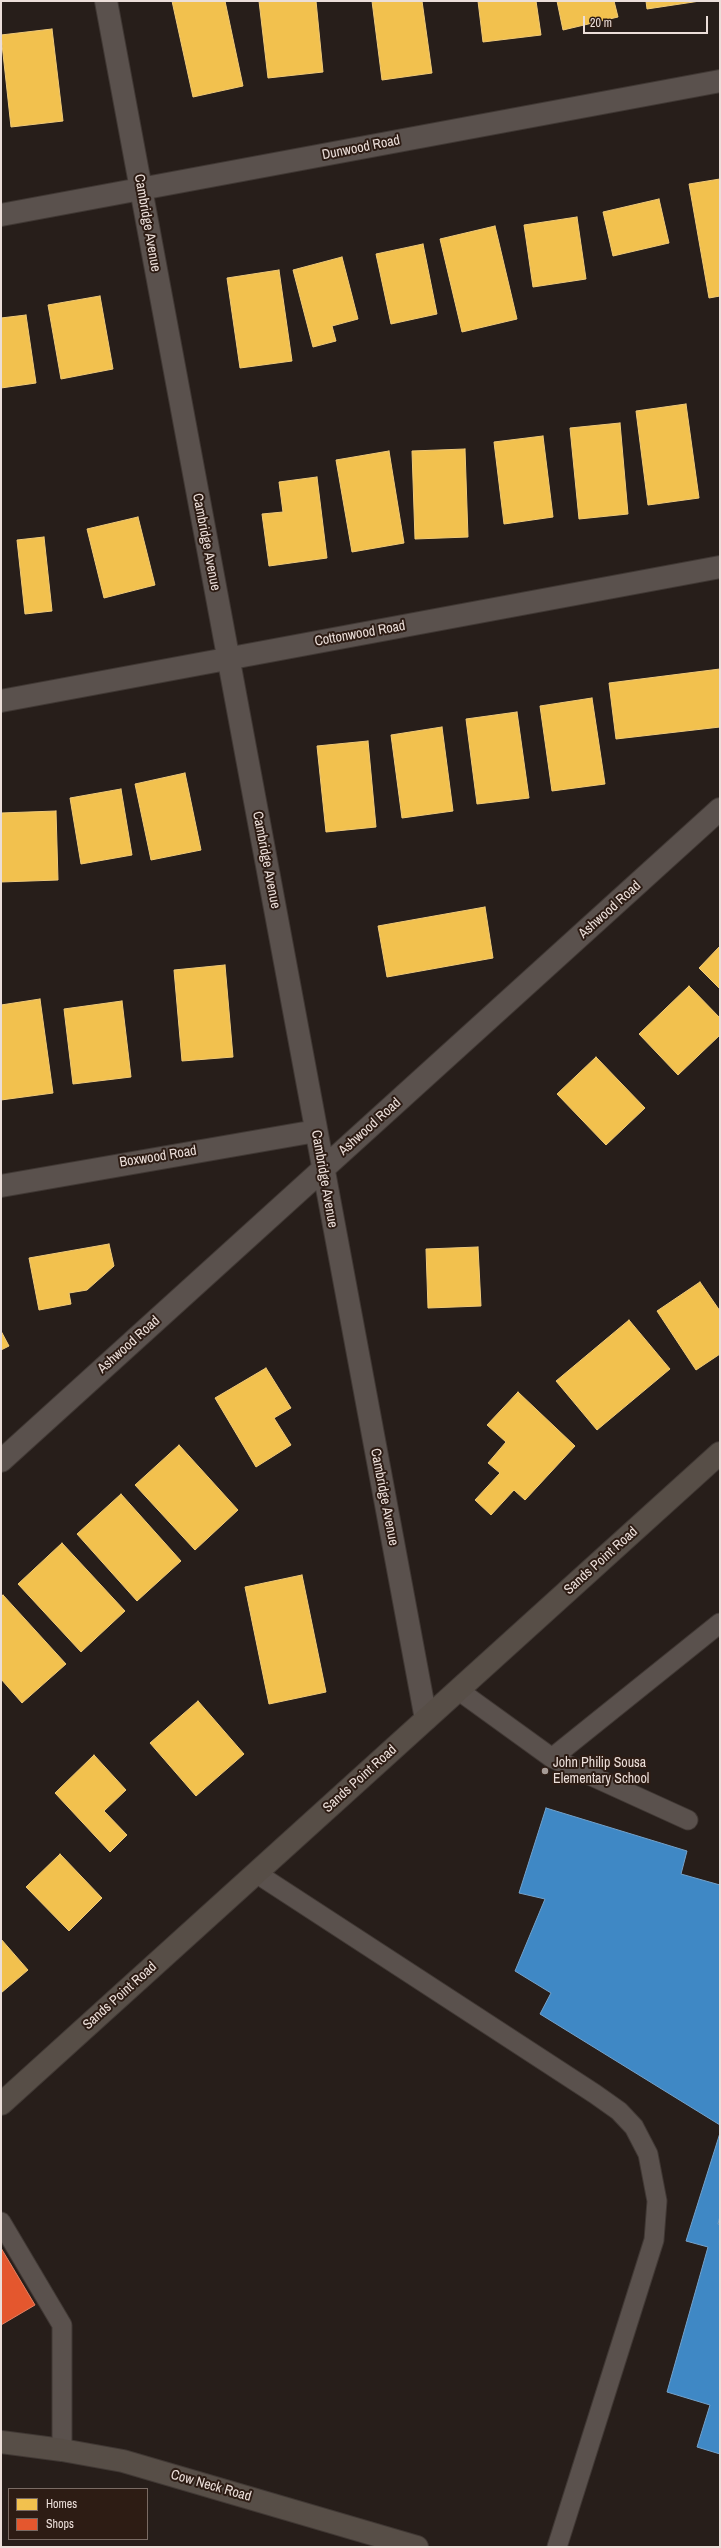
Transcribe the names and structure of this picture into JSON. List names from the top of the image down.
{
  "streets": {
    "main road": ["Sands Point Road", "Cow Neck Road"],
    "street": [
      "Dunwood Road",
      "Cambridge Avenue",
      "Cottonwood Road",
      "Ashwood Road",
      "Boxwood Road"
    ]
  },
  "crossings": [
    ["Dunwood Road", "Cambridge Avenue"],
    ["Cambridge Avenue", "Cottonwood Road"],
    ["Cambridge Avenue", "Ashwood Road"],
    ["Cambridge Avenue", "Boxwood Road"],
    ["Cambridge Avenue", "Sands Point Road"]
  ],
  "places": ["John Philip Sousa Elementary School"],
  "legend": ["Homes", "Shops"],
  "scale_bar": "20 m"
}
